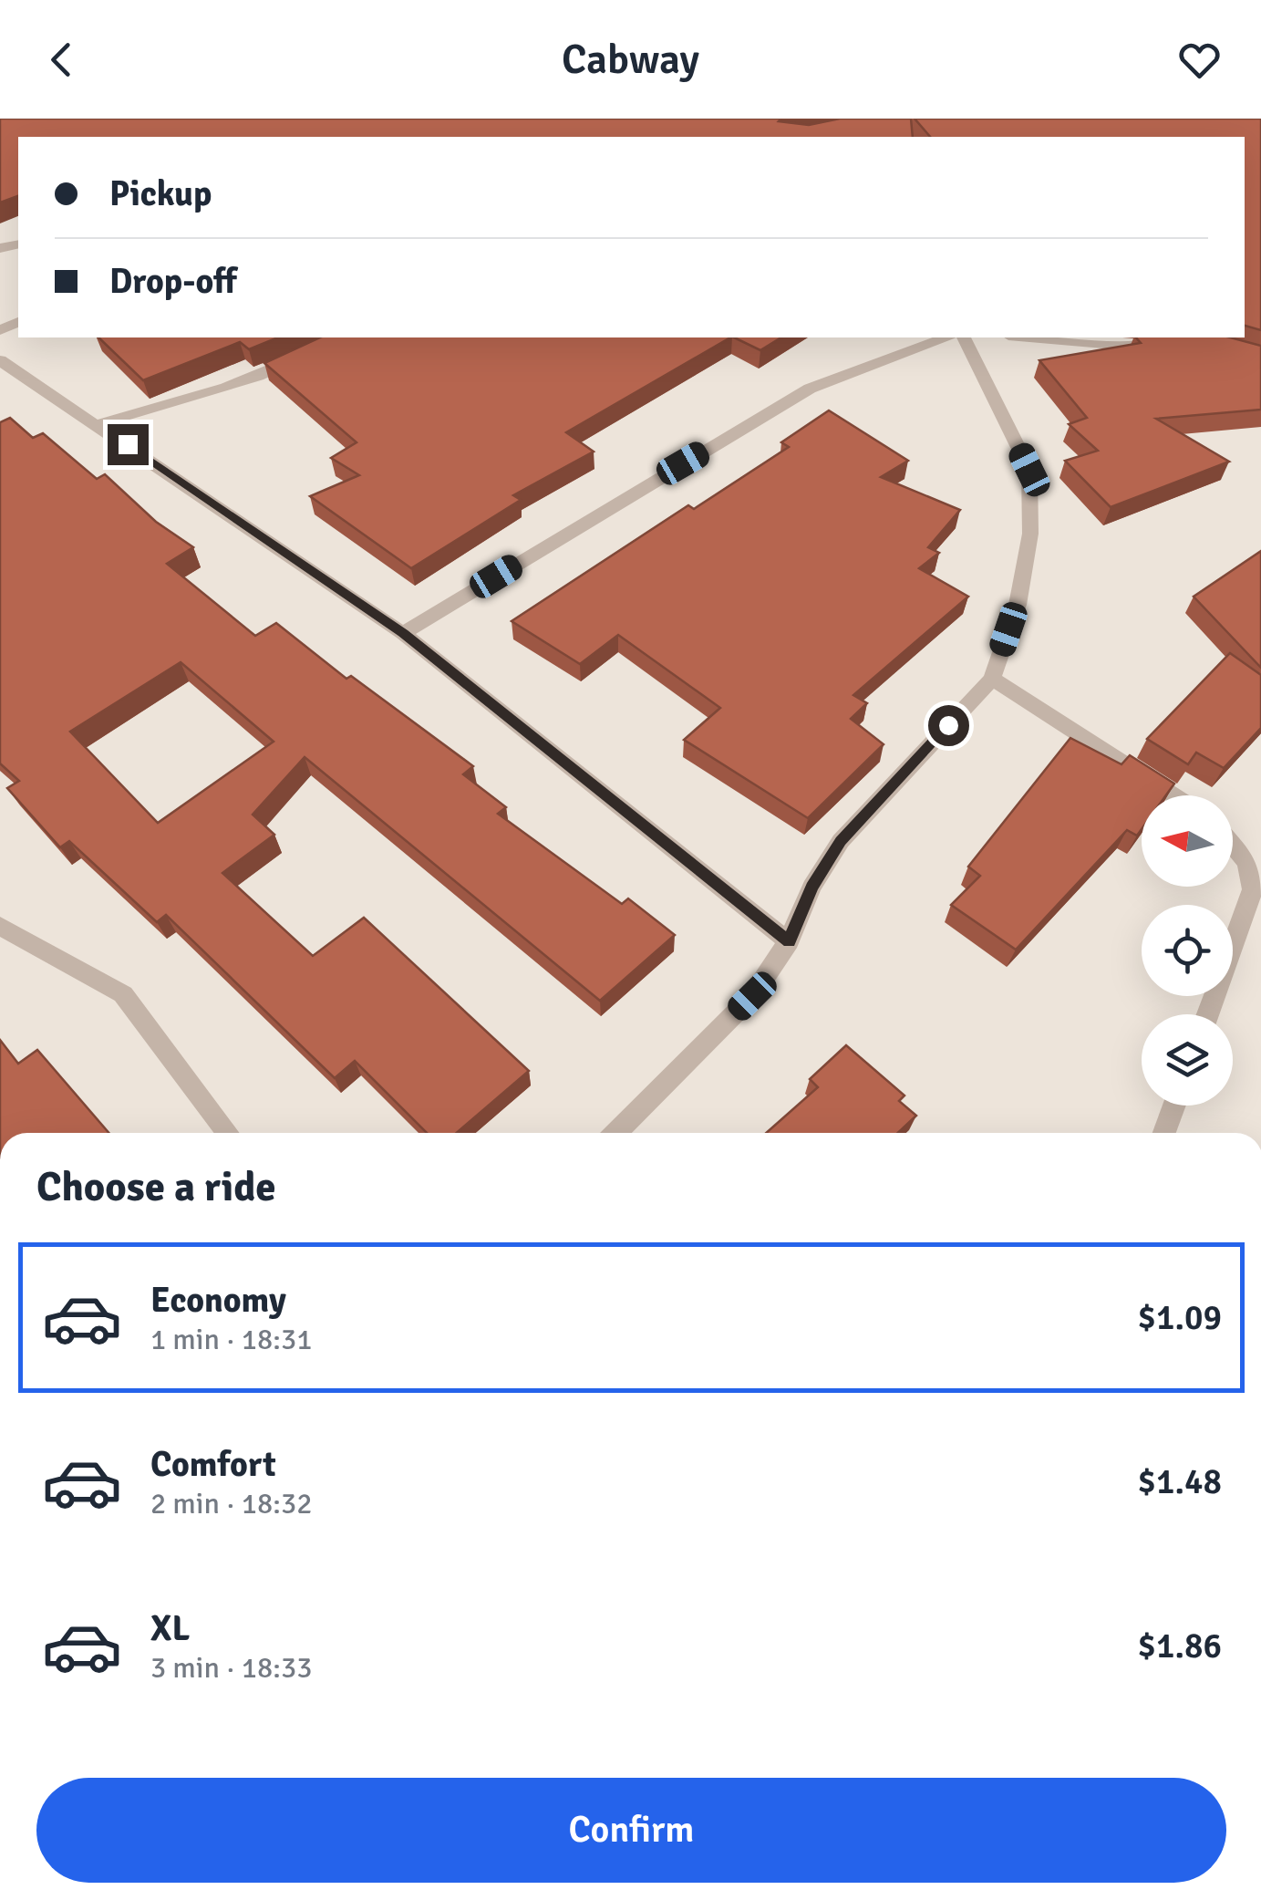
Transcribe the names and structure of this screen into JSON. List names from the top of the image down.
{
  "north": "left",
  "page": {
    "header": "Cabway",
    "banner": ["Pickup", "Drop-off"],
    "heading": "Choose a ride",
    "list": [
      {
        "name": "Economy",
        "note": "1 min · 18:31",
        "value": "$1.09"
      },
      {
        "name": "Comfort",
        "note": "2 min · 18:32",
        "value": "$1.48"
      },
      {
        "name": "XL",
        "note": "3 min · 18:33",
        "value": "$1.86"
      }
    ],
    "buttons": "Confirm"
  }
}
